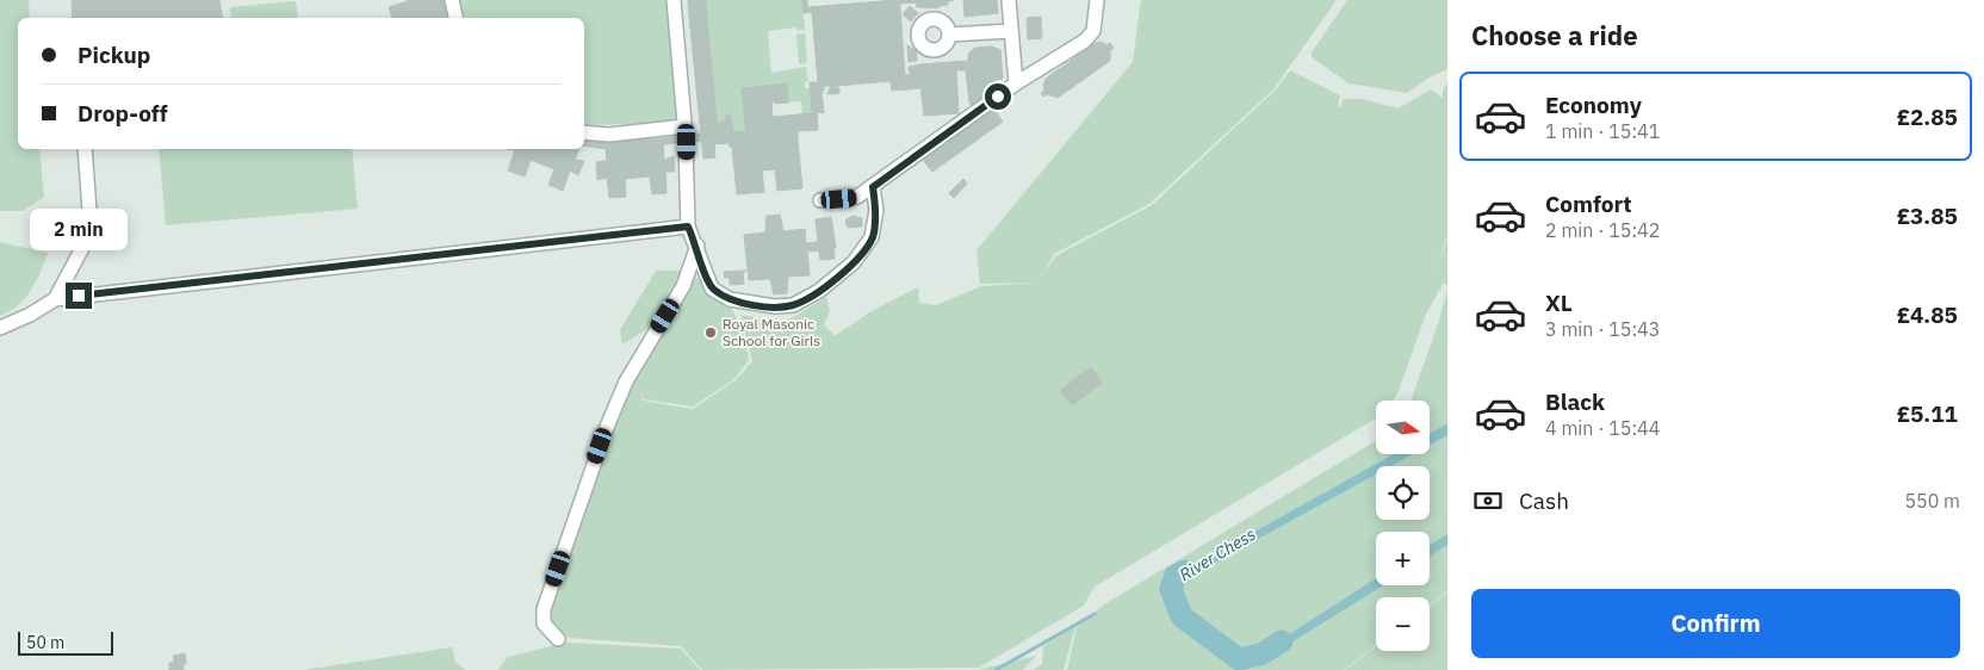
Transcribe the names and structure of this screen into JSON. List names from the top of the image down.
{
  "water": ["River Chess"],
  "places": ["Royal Masonic School for Girls"],
  "scale_bar": "50 m",
  "north": "right",
  "page": {
    "heading": "Choose a ride",
    "banner": ["Pickup", "Drop-off"],
    "list": [
      {
        "name": "Economy",
        "note": "1 min · 15:41",
        "value": "£2.85"
      },
      {
        "name": "Comfort",
        "note": "2 min · 15:42",
        "value": "£3.85"
      },
      {
        "name": "XL",
        "note": "3 min · 15:43",
        "value": "£4.85"
      },
      {
        "name": "Black",
        "note": "4 min · 15:44",
        "value": "£5.11"
      }
    ],
    "bubble": "2 min",
    "map_buttons": ["+", "−"],
    "pay": ["Cash", "550 m"],
    "buttons": "Confirm",
    "scale": "50 m"
  }
}
